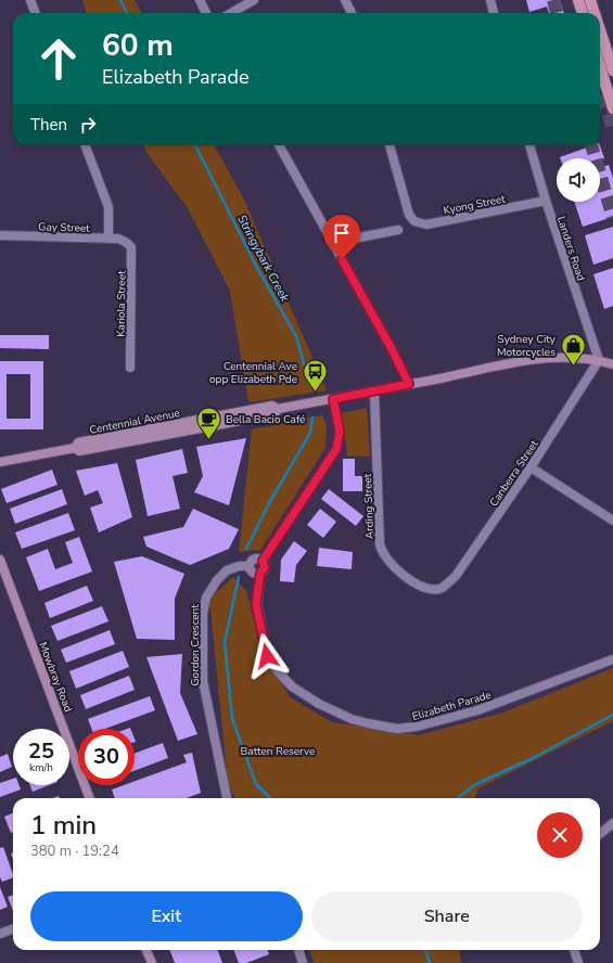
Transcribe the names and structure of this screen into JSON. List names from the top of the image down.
{
  "streets": {
    "main road": ["Centennial Avenue", "Mowbray Road"],
    "street": [
      "Kyong Street",
      "Gay Street",
      "Landers Road",
      "Kariola Street",
      "Canberra Street",
      "Arding Street",
      "Gordon Crescent",
      "Elizabeth Parade"
    ]
  },
  "crossings": [
    ["Kyong Street", "Landers Road"],
    ["Gay Street", "Kariola Street"],
    ["Landers Road", "Centennial Avenue"],
    ["Landers Road", "Canberra Street"],
    ["Centennial Avenue", "Canberra Street"],
    ["Centennial Avenue", "Arding Street"],
    ["Canberra Street", "Arding Street"],
    ["Gordon Crescent", "Elizabeth Parade"]
  ],
  "water": ["Stringybark Creek"],
  "parks": ["Batten Reserve"],
  "places": {
    "shop": ["Sydney City Motorcycles"],
    "bus stop": ["Centennial Ave opp Elizabeth Pde"],
    "cafe": ["Bella Bacio Café"]
  },
  "page": {
    "turn": ["60 m", "Elizabeth Parade"],
    "then": "Then",
    "speed": "25 km/h",
    "limit": "30",
    "heading": ["1 min", "380 m · 19:24"],
    "buttons": ["Exit", "Share"]
  }
}
